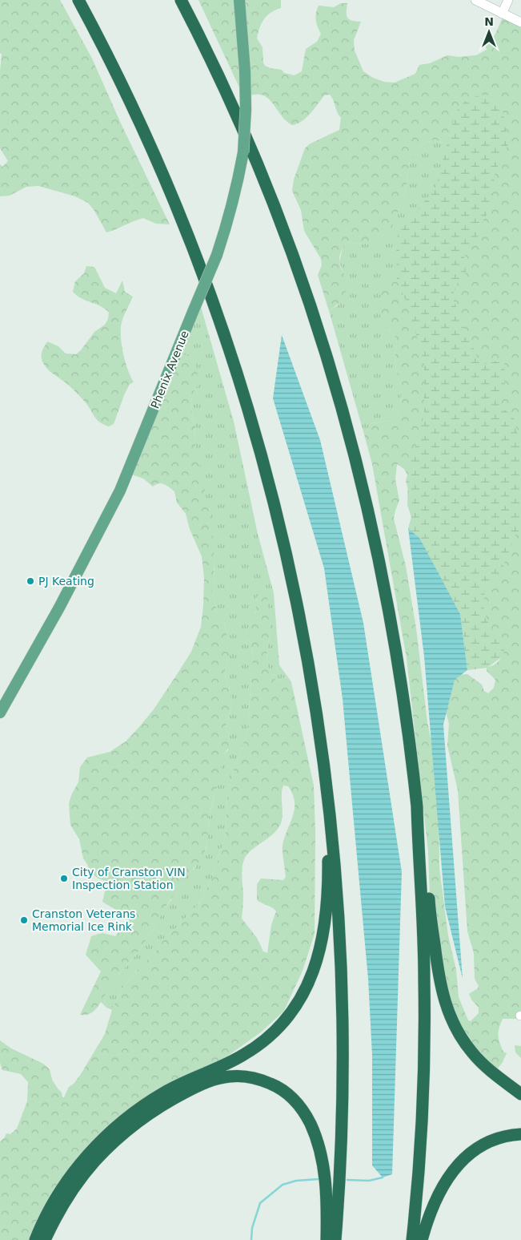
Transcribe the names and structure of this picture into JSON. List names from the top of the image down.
{
  "streets": {
    "main road": ["Phenix Avenue"]
  },
  "places": ["PJ Keating", "City of Cranston VIN Inspection Station", "Cranston Veterans Memorial Ice Rink"],
  "north": "top"
}
